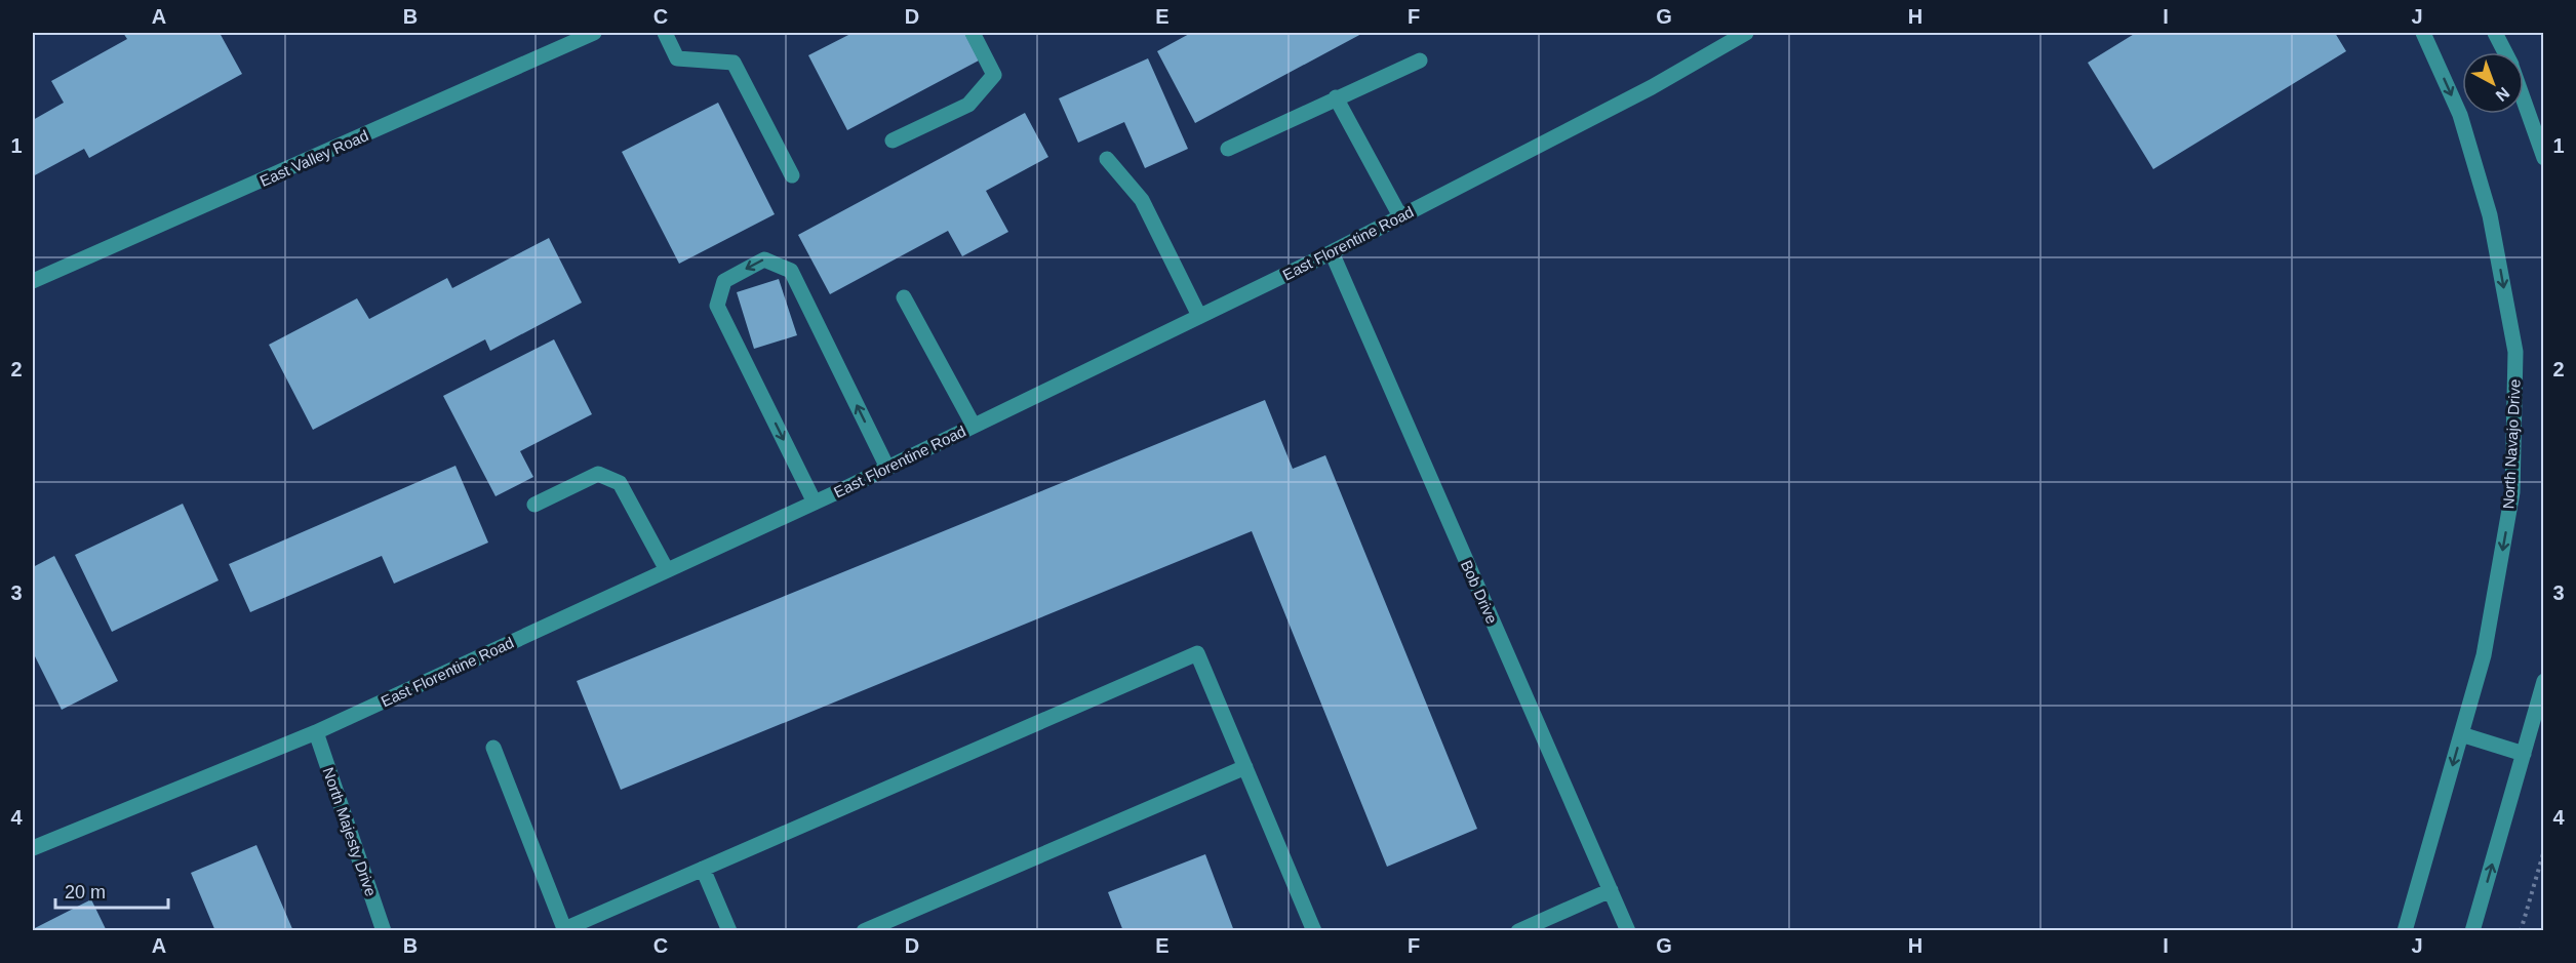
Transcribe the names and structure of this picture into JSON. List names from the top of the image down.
{
  "streets": {
    "street": [
      "East Valley Road",
      "East Florentine Road",
      "North Navajo Drive",
      "Bob Drive",
      "North Majesty Drive"
    ]
  },
  "crossings": [
    ["East Florentine Road", "Bob Drive"],
    ["East Florentine Road", "North Majesty Drive"]
  ],
  "scale_bar": "20 m",
  "north": "bottom right",
  "grid": {
    "columns": [
      "A",
      "B",
      "C",
      "D",
      "E",
      "F",
      "G",
      "H",
      "I",
      "J"
    ],
    "rows": [
      "1",
      "2",
      "3",
      "4"
    ]
  }
}
